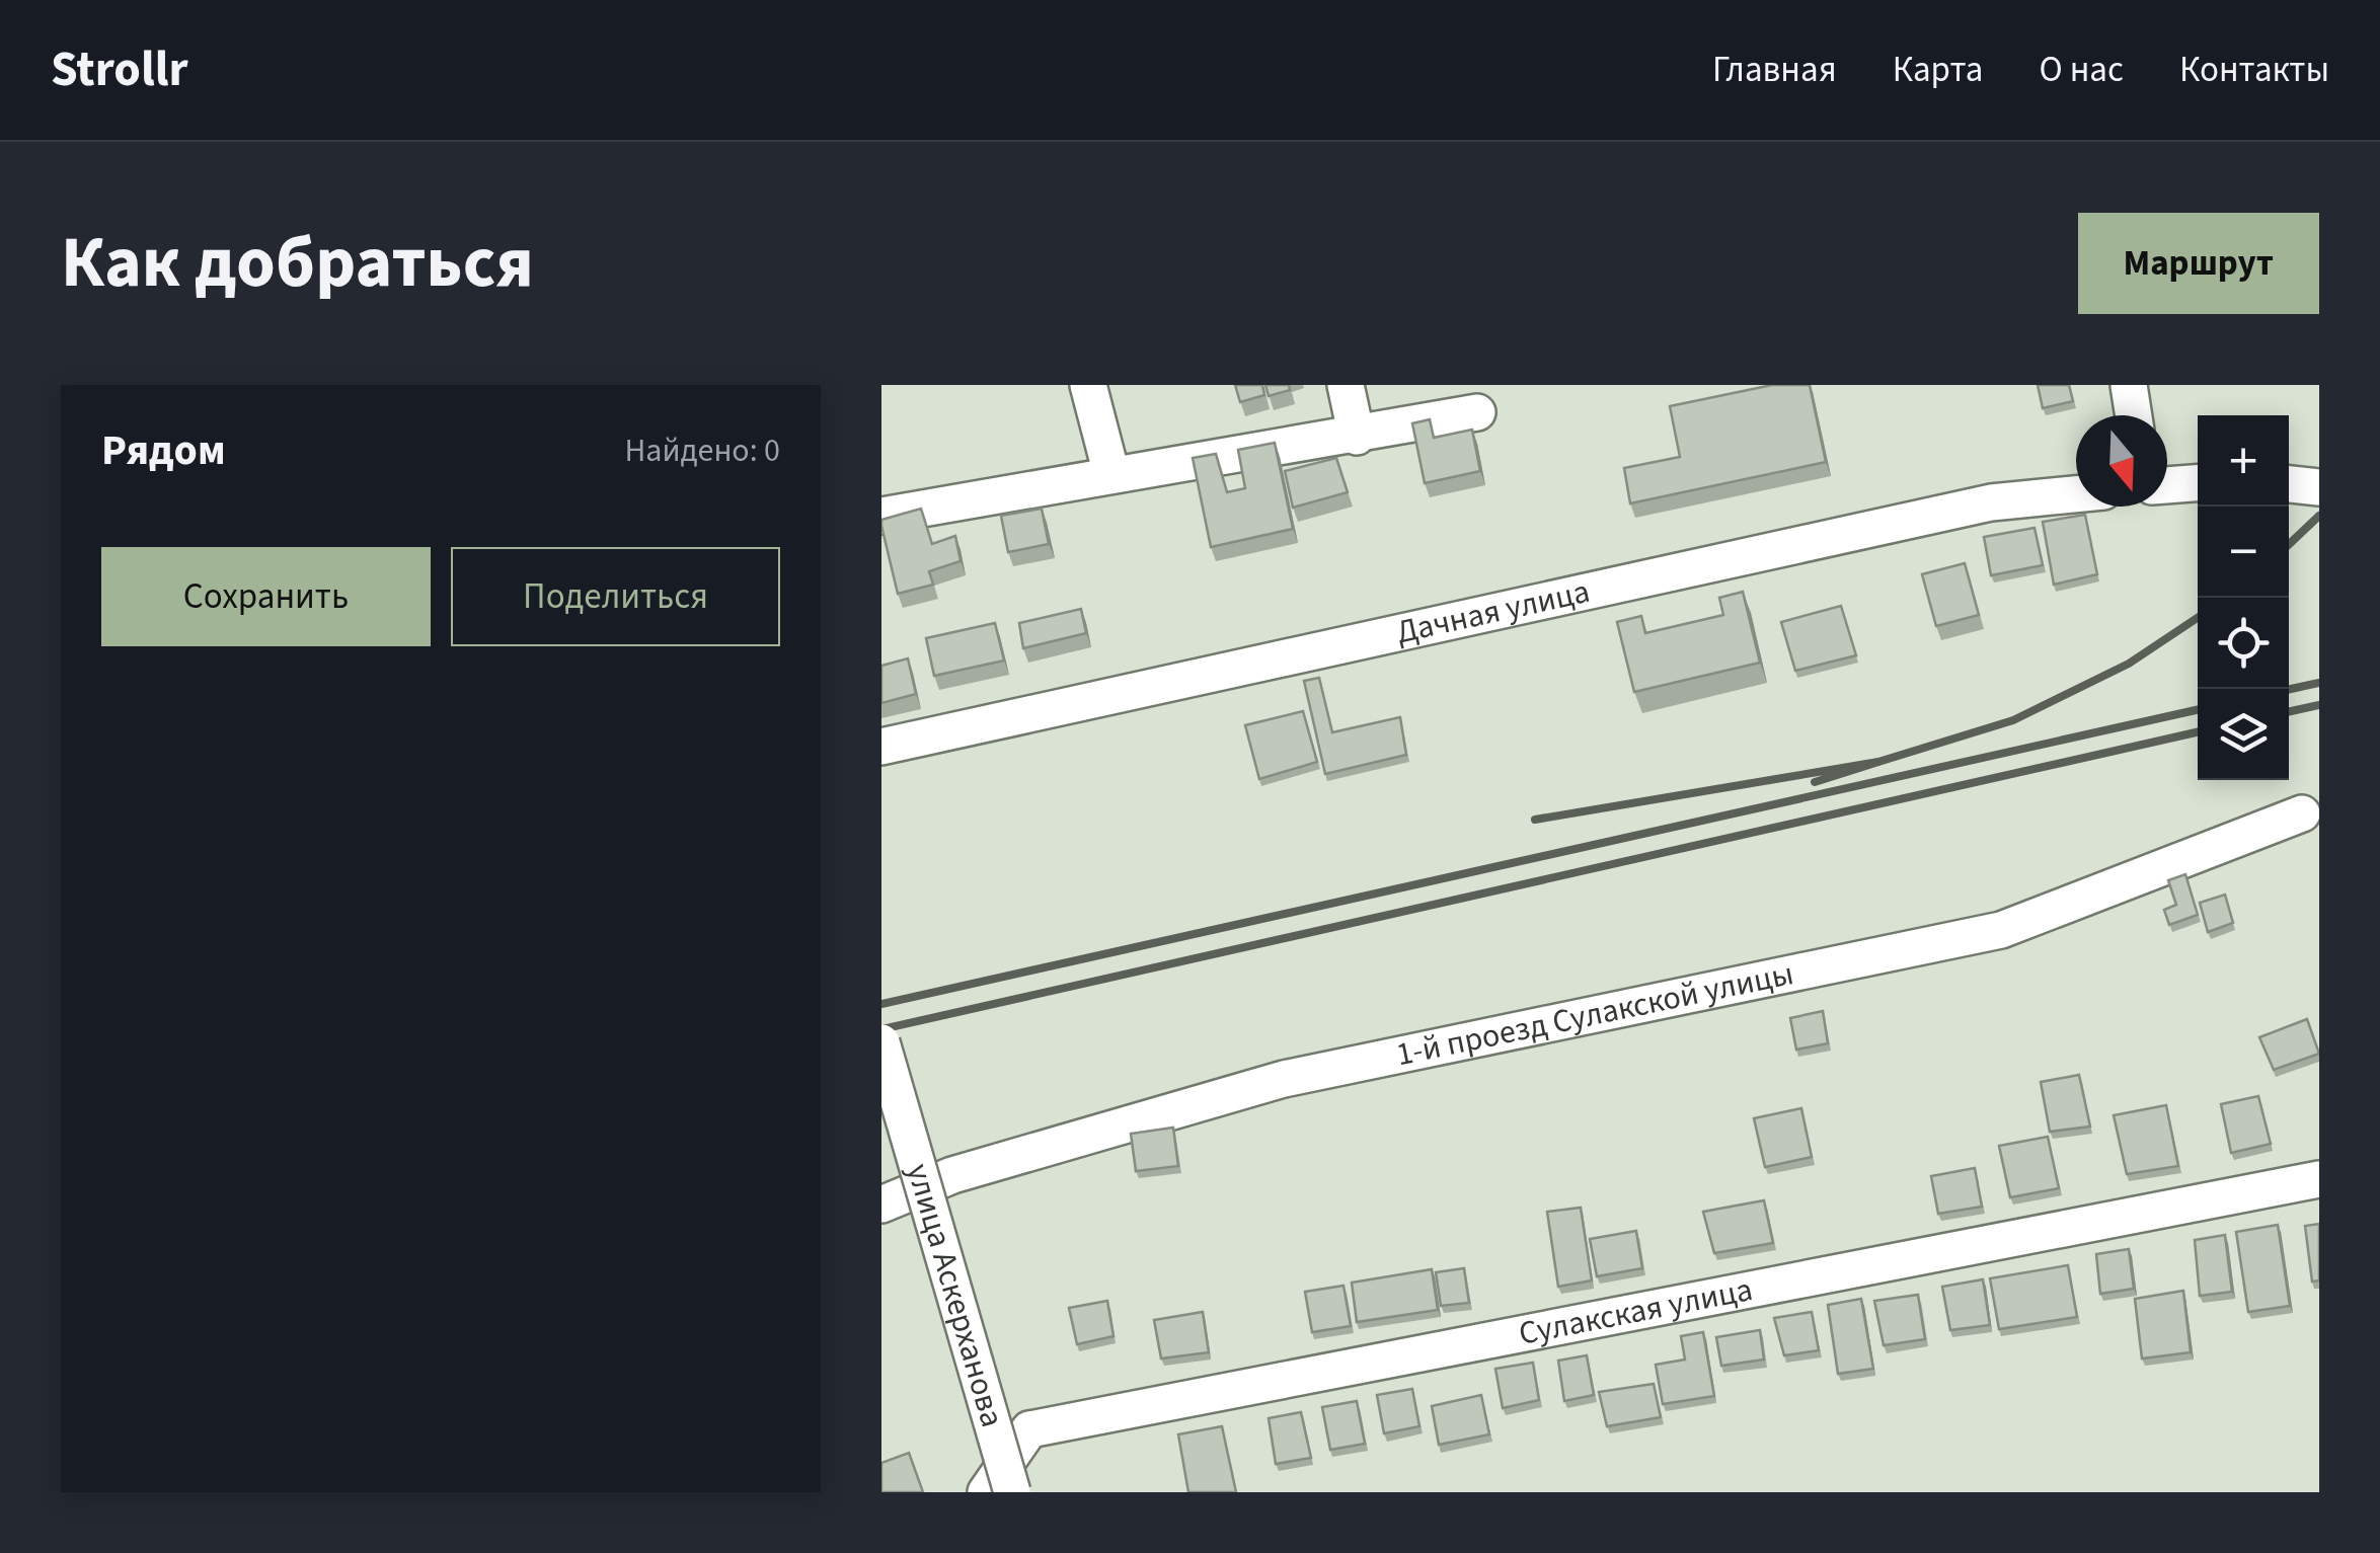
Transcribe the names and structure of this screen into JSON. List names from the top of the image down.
{
  "streets": {
    "street": [
      "Дачная улица",
      "1-й проезд Сулакской улицы",
      "улица Аскерханова",
      "Сулакская улица"
    ]
  },
  "north": "bottom",
  "page": {
    "header": "Strollr",
    "nav": [
      "Главная",
      "Карта",
      "О нас",
      "Контакты"
    ],
    "title": "Как добраться",
    "buttons": [
      "Маршрут",
      ["Сохранить", "Поделиться"]
    ],
    "heading": ["Рядом", "Найдено: 0"],
    "map_buttons": ["+", "−"]
  }
}
